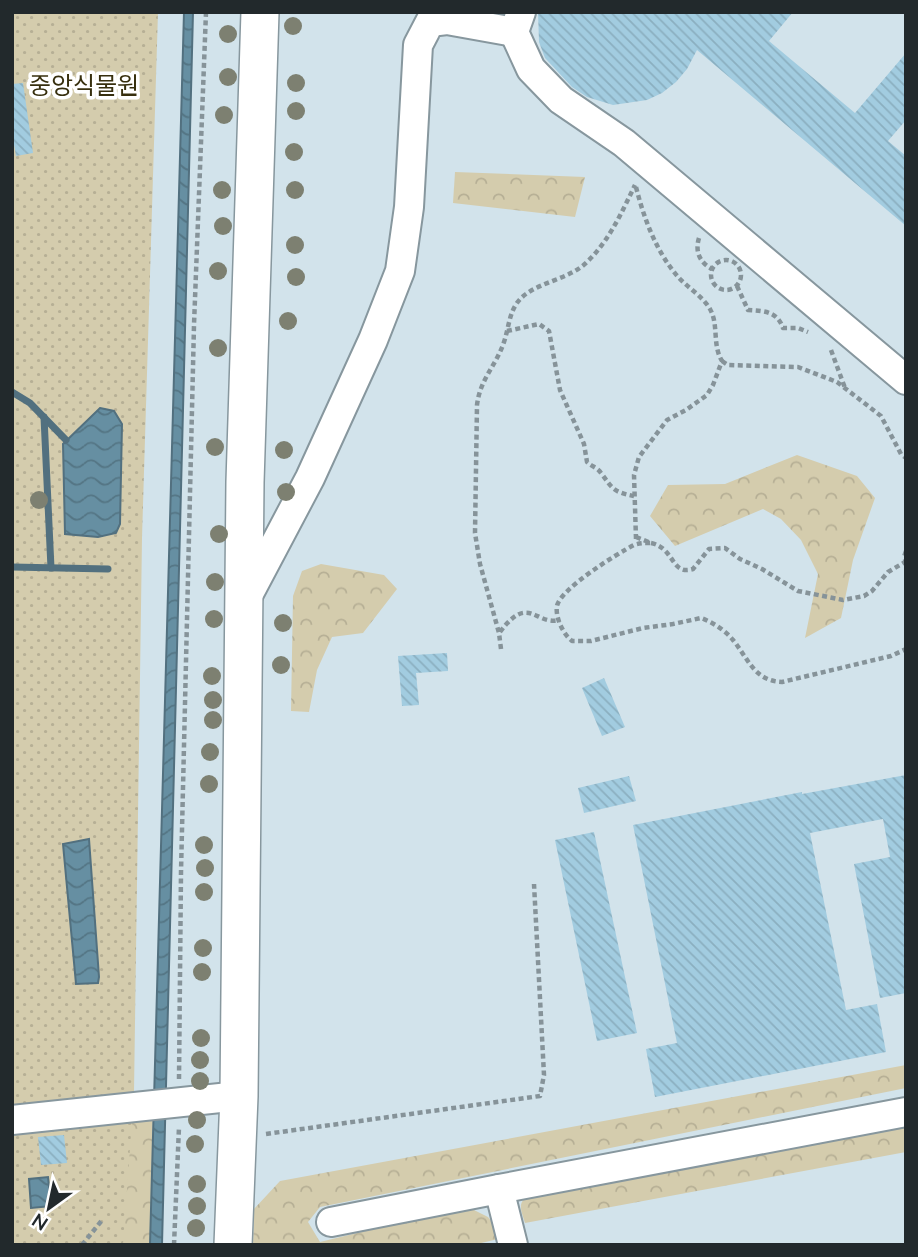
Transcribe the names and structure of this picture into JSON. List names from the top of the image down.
{
  "parks": ["중앙식물원"],
  "north": "bottom left"
}
